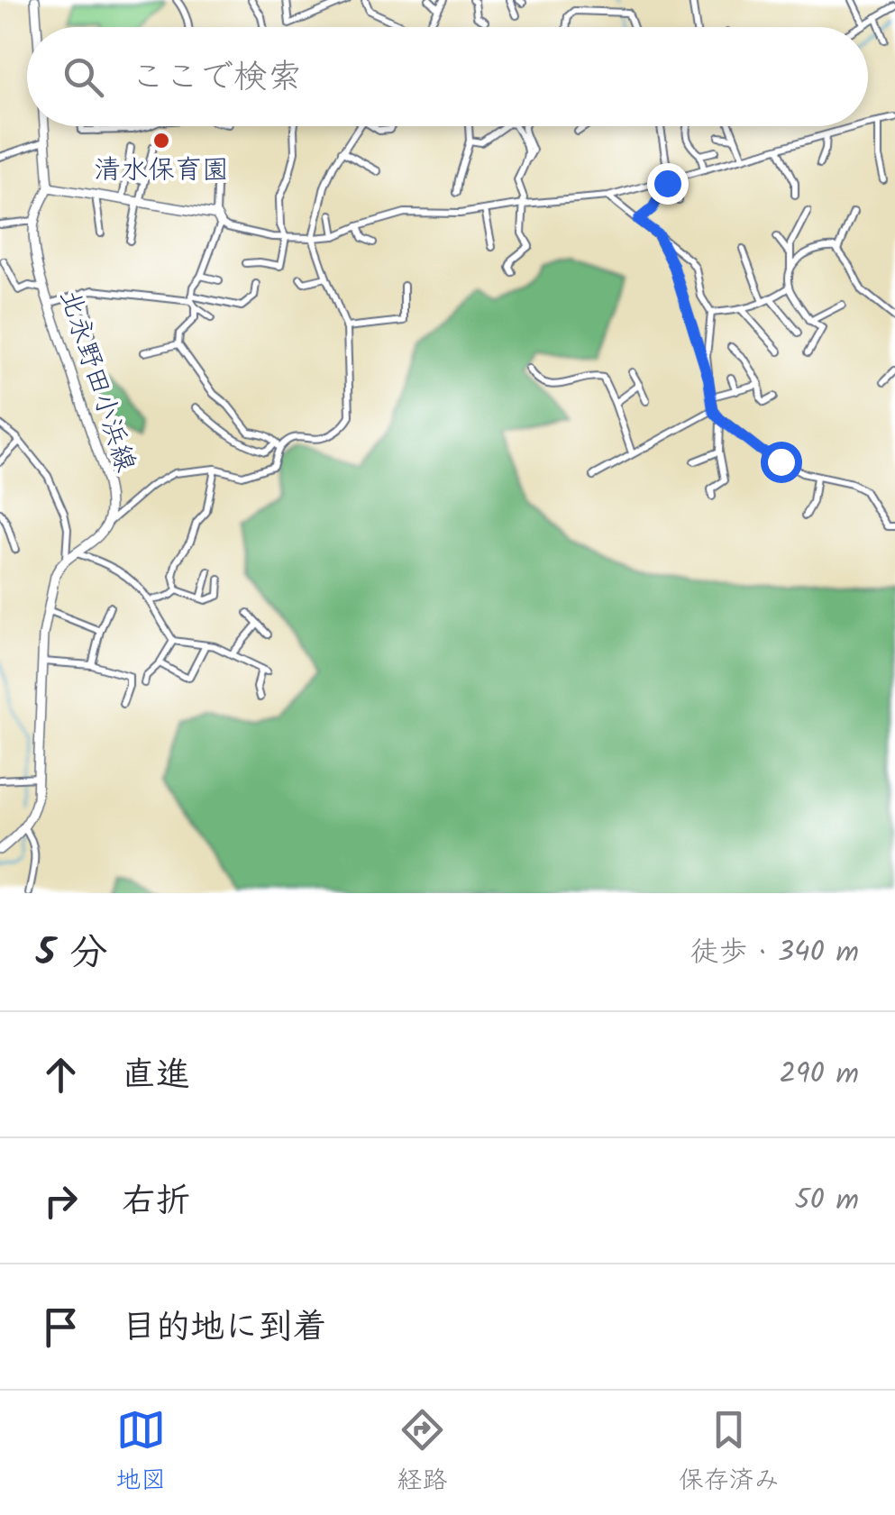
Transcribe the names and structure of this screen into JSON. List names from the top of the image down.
{
  "streets": {
    "main road": ["北永野田小浜線"]
  },
  "places": ["清水保育園"],
  "page": {
    "search": "ここで検索",
    "heading": ["5 分", "徒歩 · 340 m"],
    "list": [
      ["直進", "290 m"],
      ["右折", "50 m"],
      "目的地に到着"
    ],
    "nav": ["地図", "経路", "保存済み"]
  }
}
